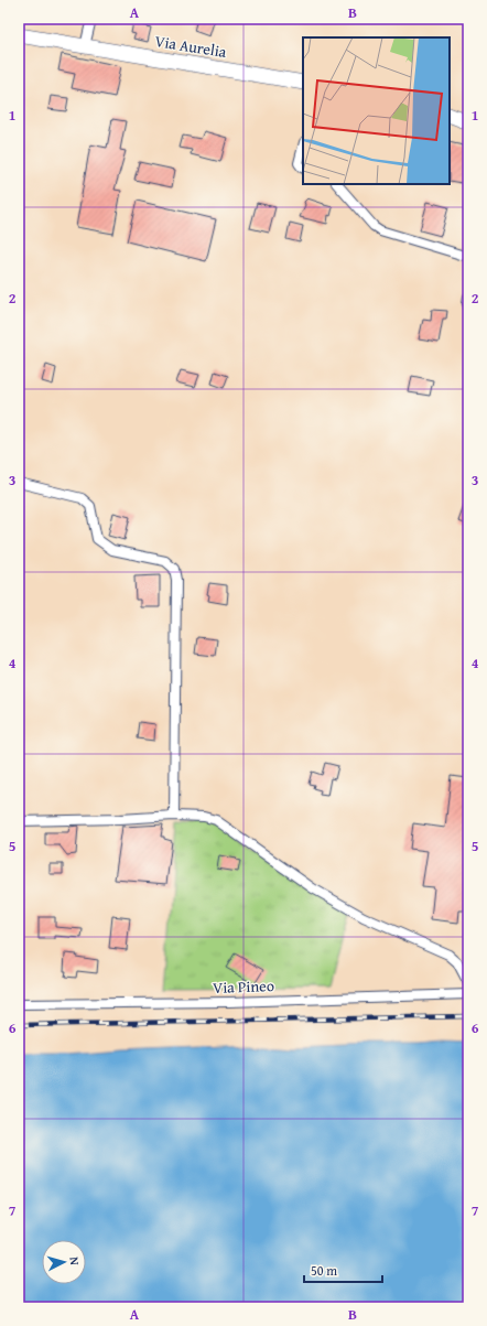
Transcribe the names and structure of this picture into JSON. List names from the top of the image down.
{
  "streets": {
    "main road": ["Via Aurelia"],
    "street": ["Via Pineo"]
  },
  "scale_bar": "50 m",
  "north": "right",
  "grid": {
    "columns": ["A", "B"],
    "rows": [
      "1",
      "2",
      "3",
      "4",
      "5",
      "6",
      "7"
    ]
  }
}
